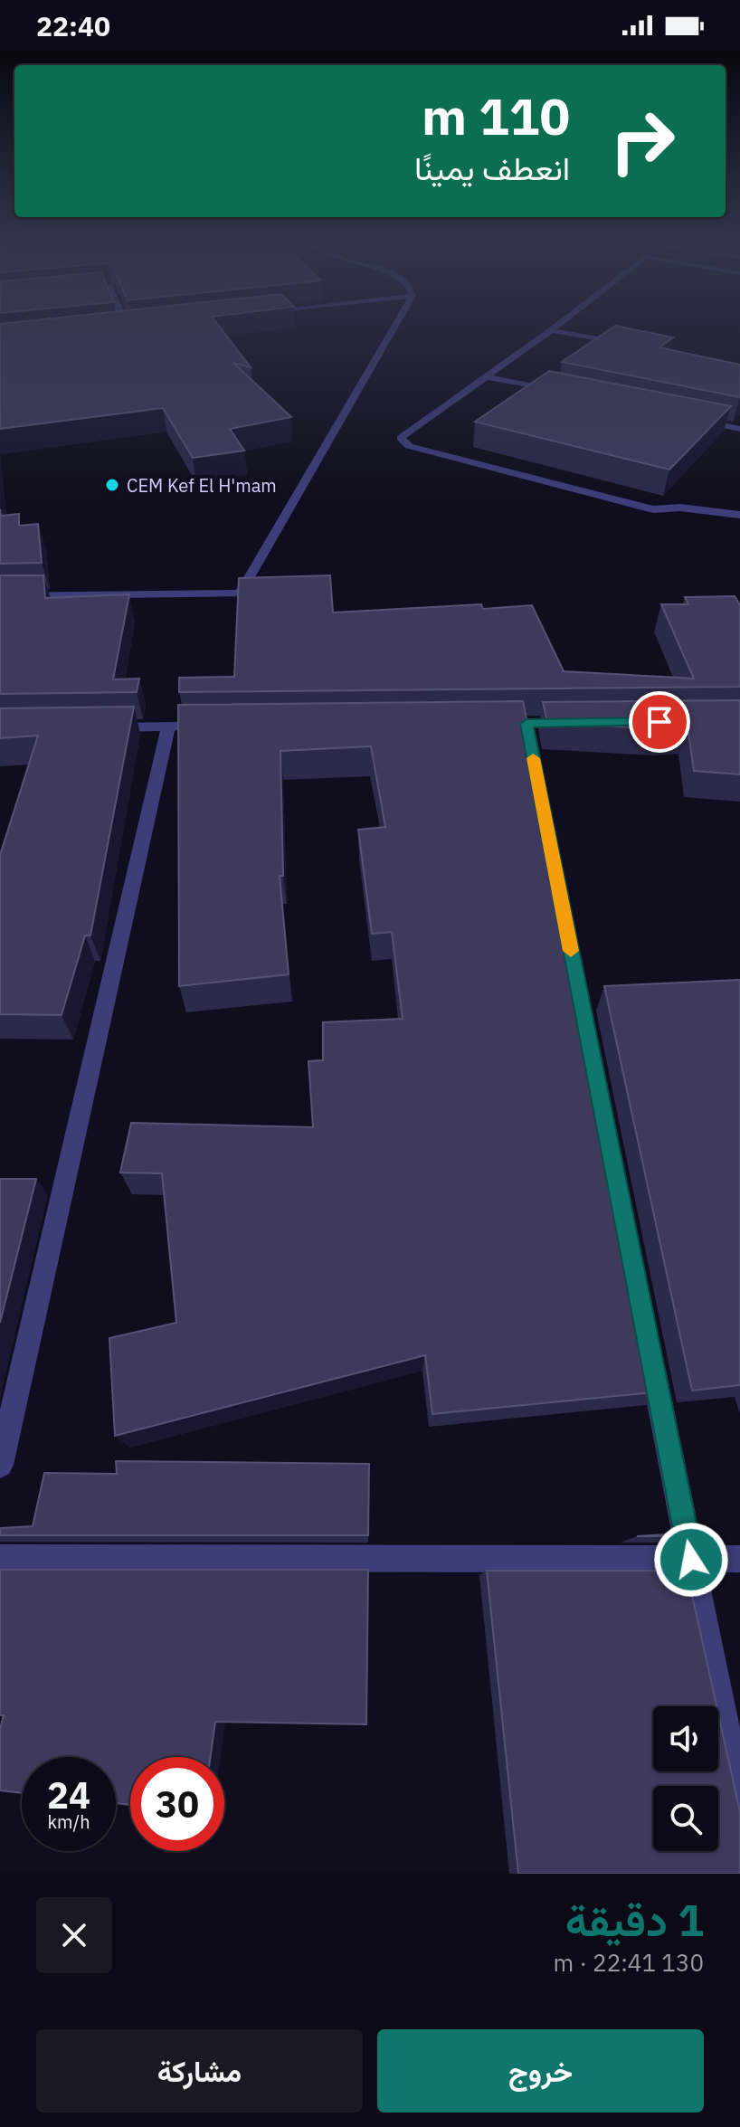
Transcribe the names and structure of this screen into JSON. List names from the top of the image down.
{
  "places": ["CEM Kef El H'mam"],
  "page": {
    "status": "22:40",
    "turn": ["110 m", "انعطف يمينًا"],
    "speed": "24 km/h",
    "limit": "30",
    "heading": ["1 دقيقة", "130 m · 22:41"],
    "buttons": ["خروج", "مشاركة"]
  }
}
